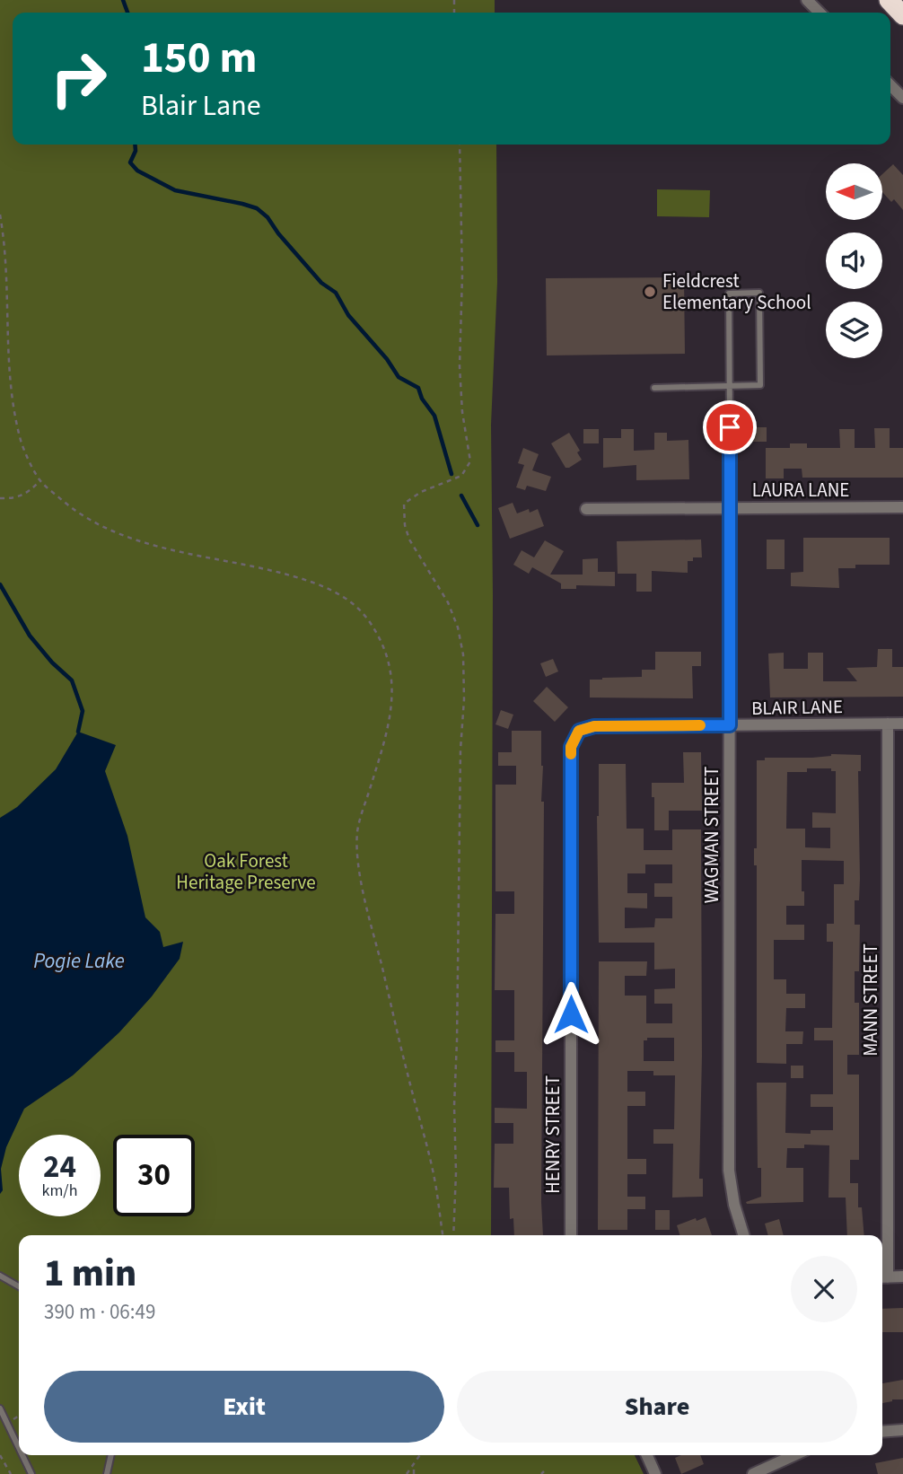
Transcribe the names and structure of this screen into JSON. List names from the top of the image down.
{
  "streets": {
    "street": [
      "LAURA LANE",
      "BLAIR LANE",
      "WAGMAN STREET",
      "MANN STREET",
      "HENRY STREET"
    ]
  },
  "crossings": [
    ["LAURA LANE", "WAGMAN STREET"],
    ["BLAIR LANE", "WAGMAN STREET"],
    ["BLAIR LANE", "MANN STREET"],
    ["BLAIR LANE", "HENRY STREET"]
  ],
  "water": ["Pogie Lake"],
  "parks": ["Oak Forest Heritage Preserve"],
  "places": ["Fieldcrest Elementary School"],
  "north": "left",
  "page": {
    "turn": ["150 m", "Blair Lane"],
    "speed": "24 km/h",
    "limit": "30",
    "heading": ["1 min", "390 m · 06:49"],
    "buttons": ["Exit", "Share"]
  }
}
